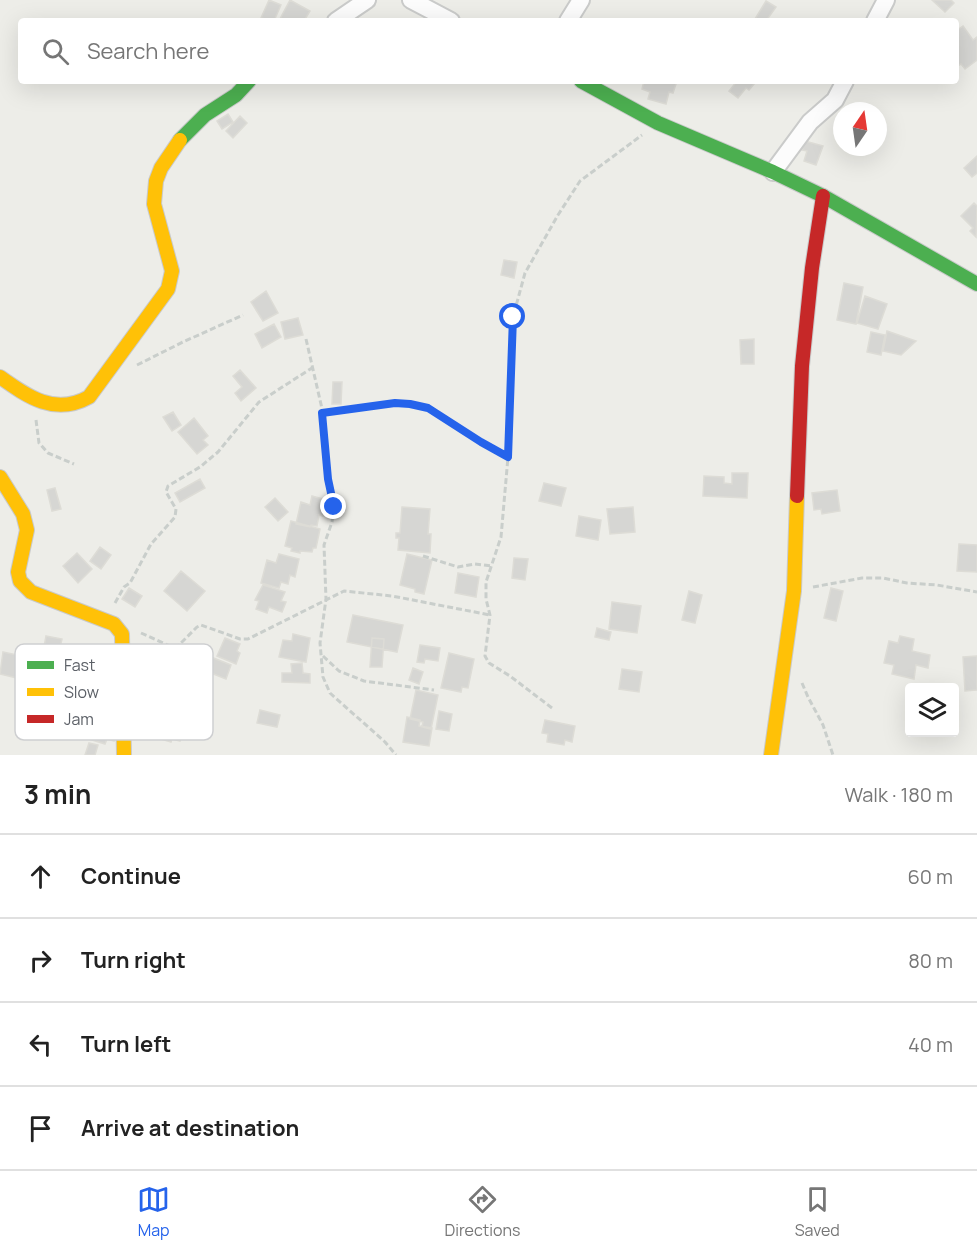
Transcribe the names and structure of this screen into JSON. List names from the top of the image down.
{
  "legend": ["Fast", "Slow", "Jam"],
  "north": "top",
  "page": {
    "search": "Search here",
    "heading": ["3 min", "Walk · 180 m"],
    "list": [
      ["Continue", "60 m"],
      ["Turn right", "80 m"],
      ["Turn left", "40 m"],
      "Arrive at destination"
    ],
    "nav": ["Map", "Directions", "Saved"]
  }
}
